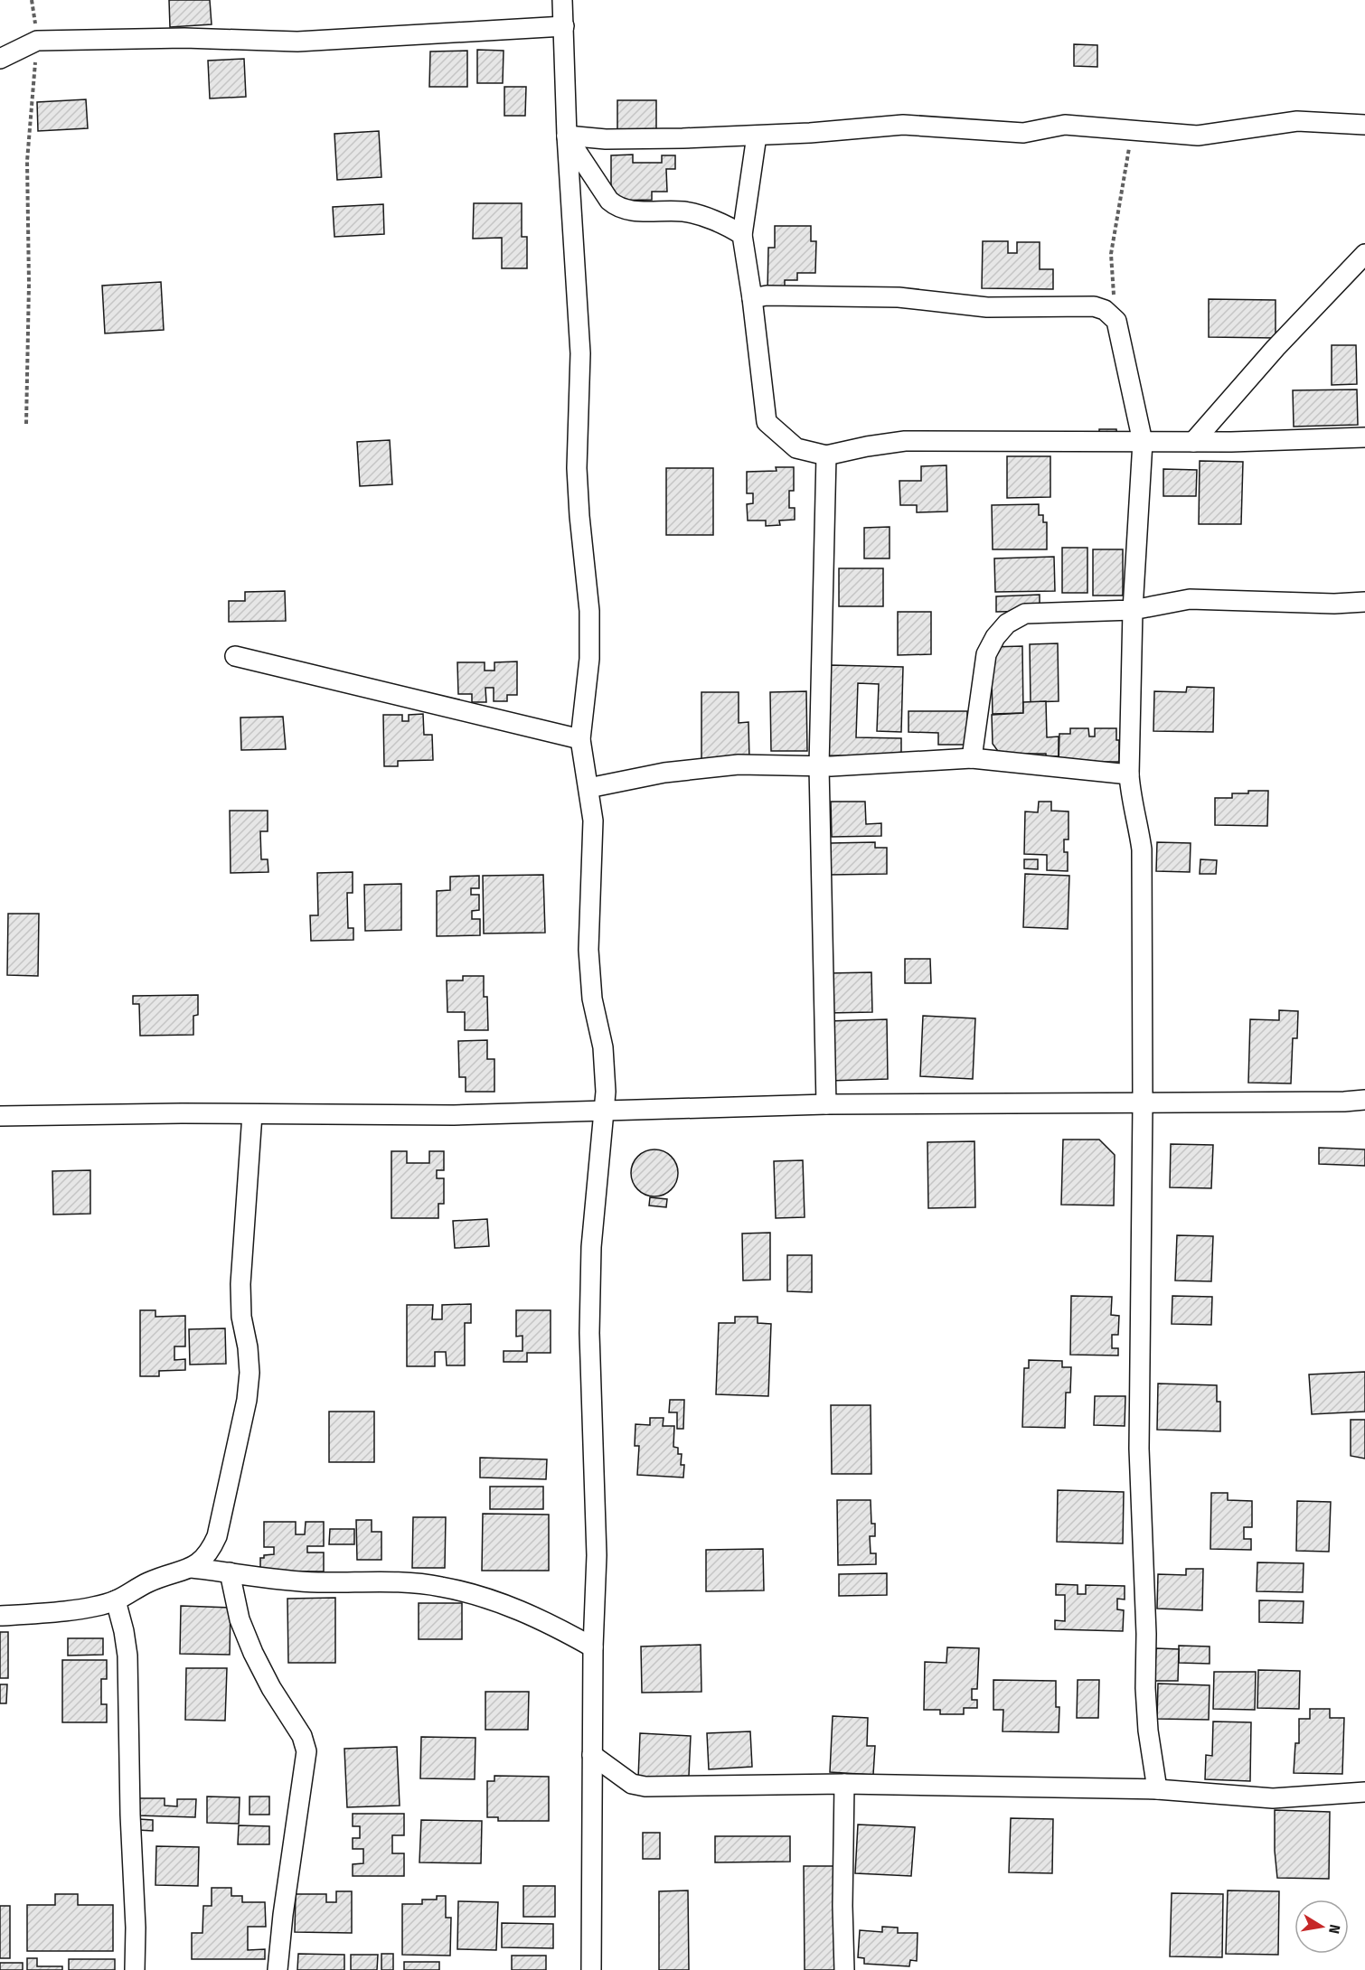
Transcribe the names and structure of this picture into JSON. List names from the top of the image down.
{
  "north": "right"
}
